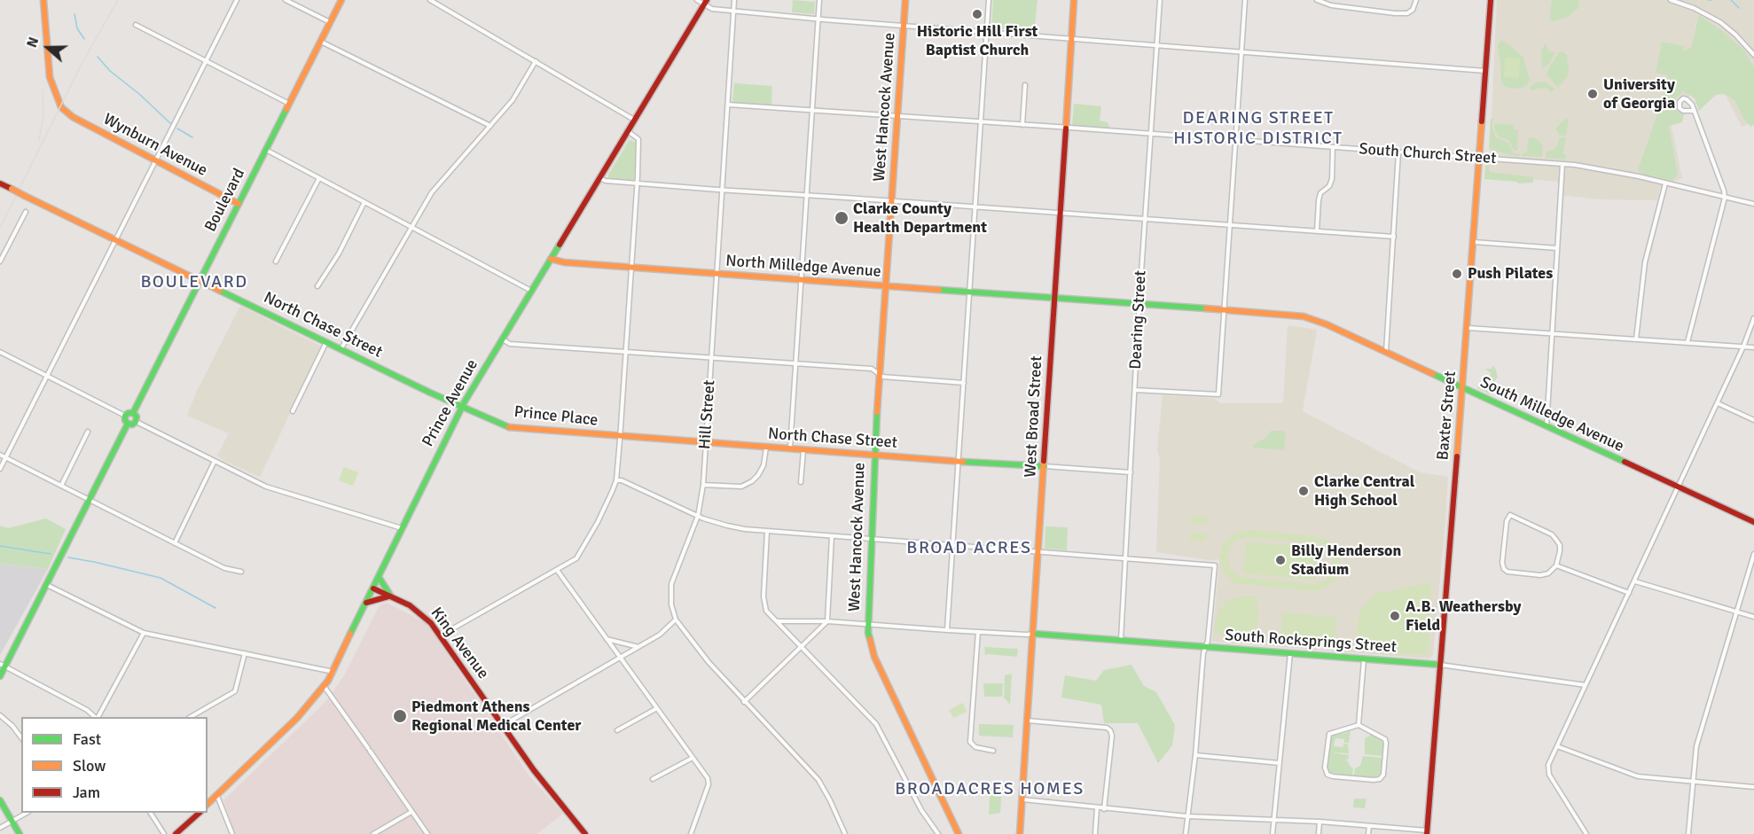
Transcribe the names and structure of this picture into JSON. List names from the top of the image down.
{
  "streets": {
    "main road": [
      "West Hancock Avenue",
      "Wynburn Avenue",
      "Boulevard",
      "North Milledge Avenue",
      "North Chase Street",
      "Prince Avenue",
      "South Milledge Avenue",
      "Baxter Street",
      "Prince Place",
      "West Broad Street",
      "South Rocksprings Street",
      "King Avenue"
    ],
    "street": ["South Church Street", "Dearing Street", "Hill Street"]
  },
  "crossings": [
    ["West Hancock Avenue", "South Church Street"],
    ["West Hancock Avenue", "North Milledge Avenue"],
    ["West Hancock Avenue", "North Chase Street"],
    ["Wynburn Avenue", "Boulevard"],
    ["South Church Street", "Dearing Street"],
    ["South Church Street", "Hill Street"],
    ["South Church Street", "Baxter Street"],
    ["South Church Street", "West Broad Street"],
    ["Boulevard", "North Chase Street"],
    ["North Milledge Avenue", "Prince Avenue"],
    ["North Milledge Avenue", "Hill Street"],
    ["North Milledge Avenue", "South Milledge Avenue"],
    ["North Milledge Avenue", "West Broad Street"],
    ["Dearing Street", "South Milledge Avenue"],
    ["Dearing Street", "South Rocksprings Street"],
    ["North Chase Street", "Prince Avenue"],
    ["North Chase Street", "Hill Street"],
    ["North Chase Street", "Prince Place"],
    ["North Chase Street", "West Broad Street"],
    ["Prince Avenue", "Prince Place"],
    ["Prince Avenue", "King Avenue"],
    ["South Milledge Avenue", "Baxter Street"],
    ["South Milledge Avenue", "West Broad Street"],
    ["Baxter Street", "South Rocksprings Street"],
    ["West Broad Street", "South Rocksprings Street"]
  ],
  "districts": [
    "DEARING STREET HISTORIC DISTRICT",
    "BOULEVARD",
    "BROAD ACRES",
    "BROADACRES HOMES"
  ],
  "places": [
    "Historic Hill First Baptist Church",
    "University of Georgia",
    "Clarke County Health Department",
    "Push Pilates",
    "Clarke Central High School",
    "Billy Henderson Stadium",
    "A.B. Weathersby Field",
    "Piedmont Athens Regional Medical Center"
  ],
  "legend": ["Fast", "Slow", "Jam"],
  "north": "left"
}
